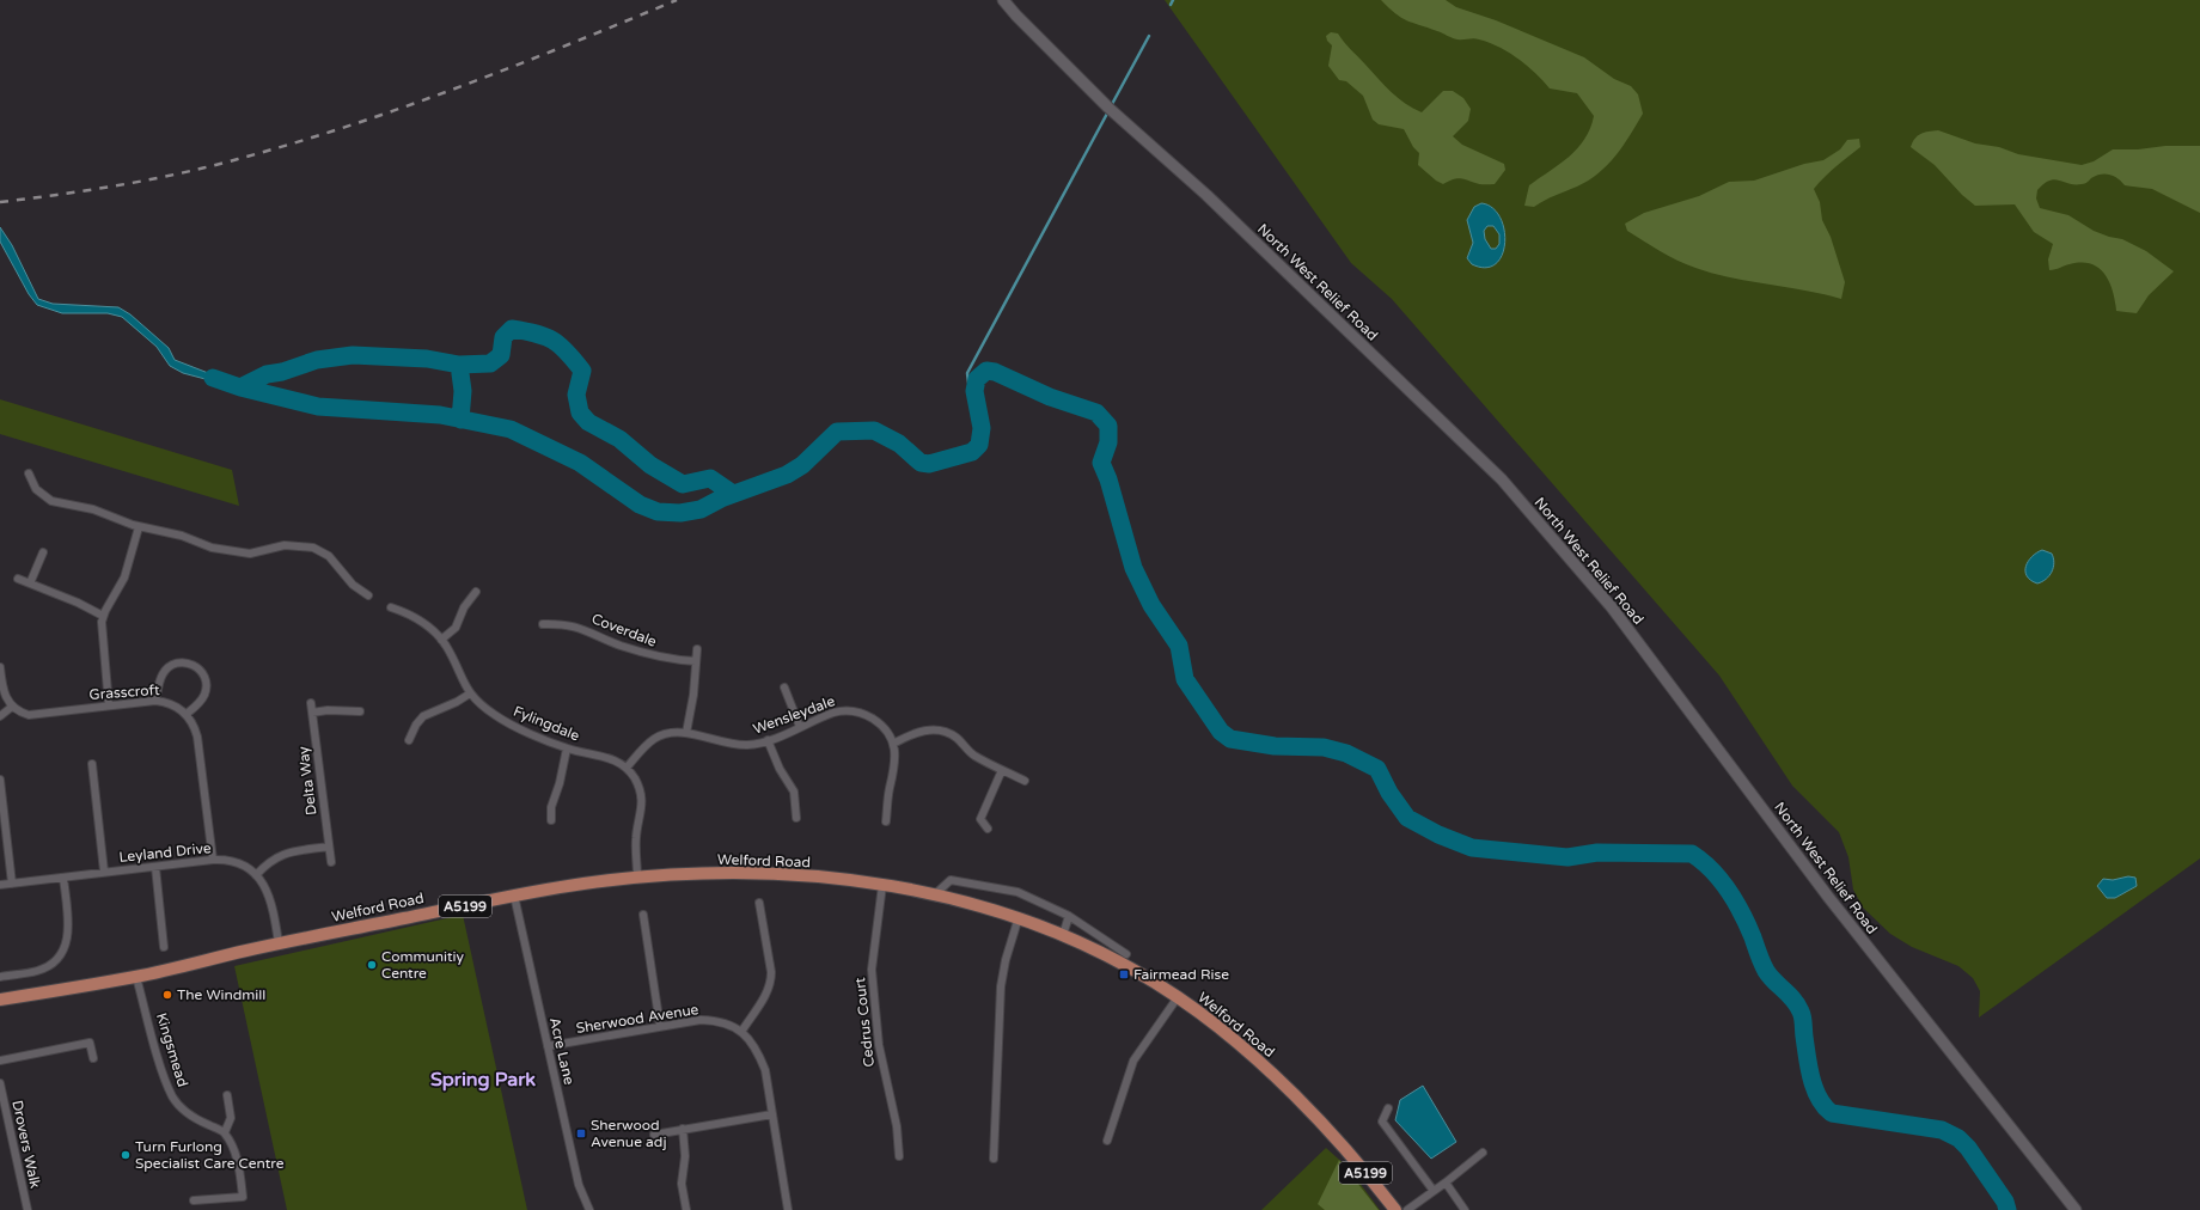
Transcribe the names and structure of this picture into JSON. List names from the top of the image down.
{
  "streets": {
    "main road": ["Welford Road", "A5199"],
    "street": [
      "North West Relief Road",
      "Coverdale",
      "Grasscroft",
      "Wensleydale",
      "Fylingdale",
      "Delta Way",
      "Leyland Drive",
      "Sherwood Avenue",
      "Cedrus Court",
      "Kingsmead",
      "Acre Lane",
      "Drovers Walk"
    ]
  },
  "crossings": [
    ["Wensleydale", "Fylingdale"],
    ["Leyland Drive", "Welford Road"],
    ["Welford Road", "Cedrus Court"],
    ["Welford Road", "Kingsmead"],
    ["Welford Road", "Acre Lane"],
    ["Sherwood Avenue", "Acre Lane"]
  ],
  "districts": ["Spring Park"],
  "places": {
    "other": ["Communitiy Centre", "The Windmill", "Turn Furlong Specialist Care Centre"],
    "transit": ["Fairmead Rise", "Sherwood Avenue adj"]
  }
}
